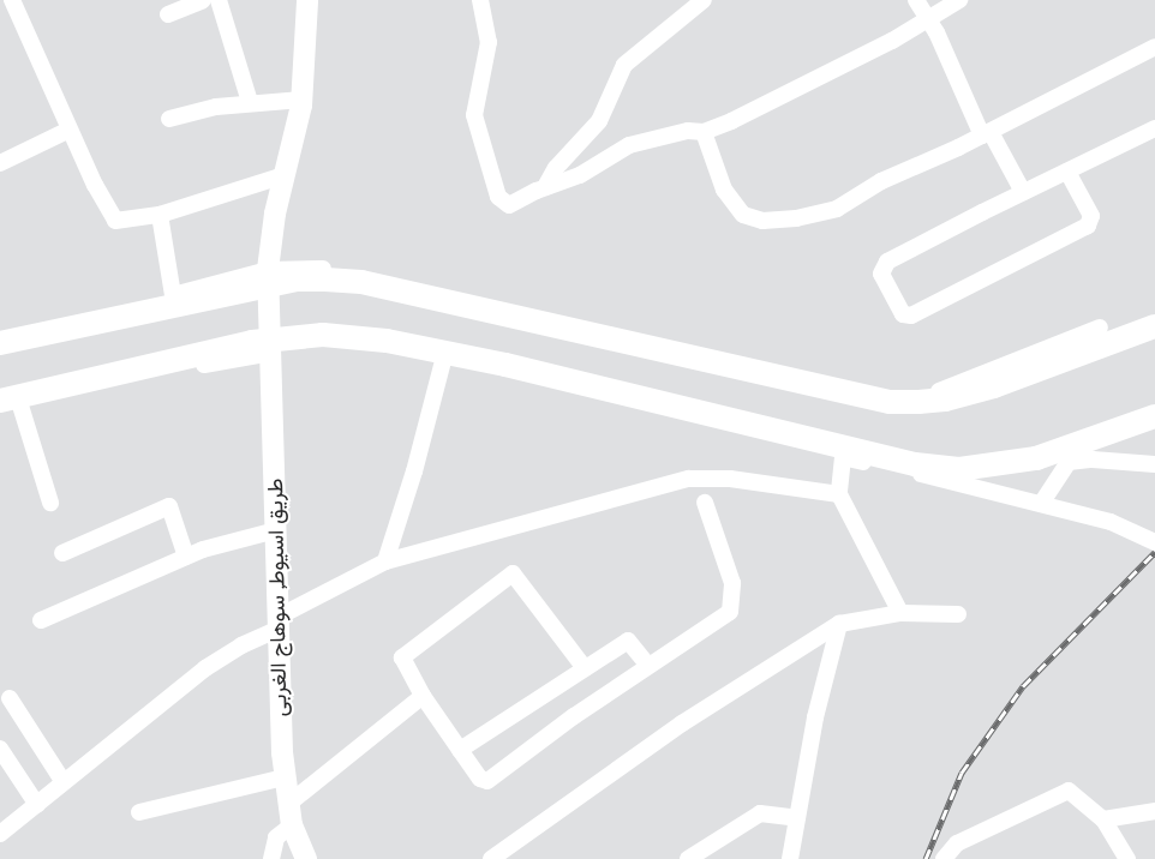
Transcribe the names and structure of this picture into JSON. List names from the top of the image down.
{
  "streets": {
    "main road": ["طريق اسيوط, سوهاج الغربى"]
  }
}
